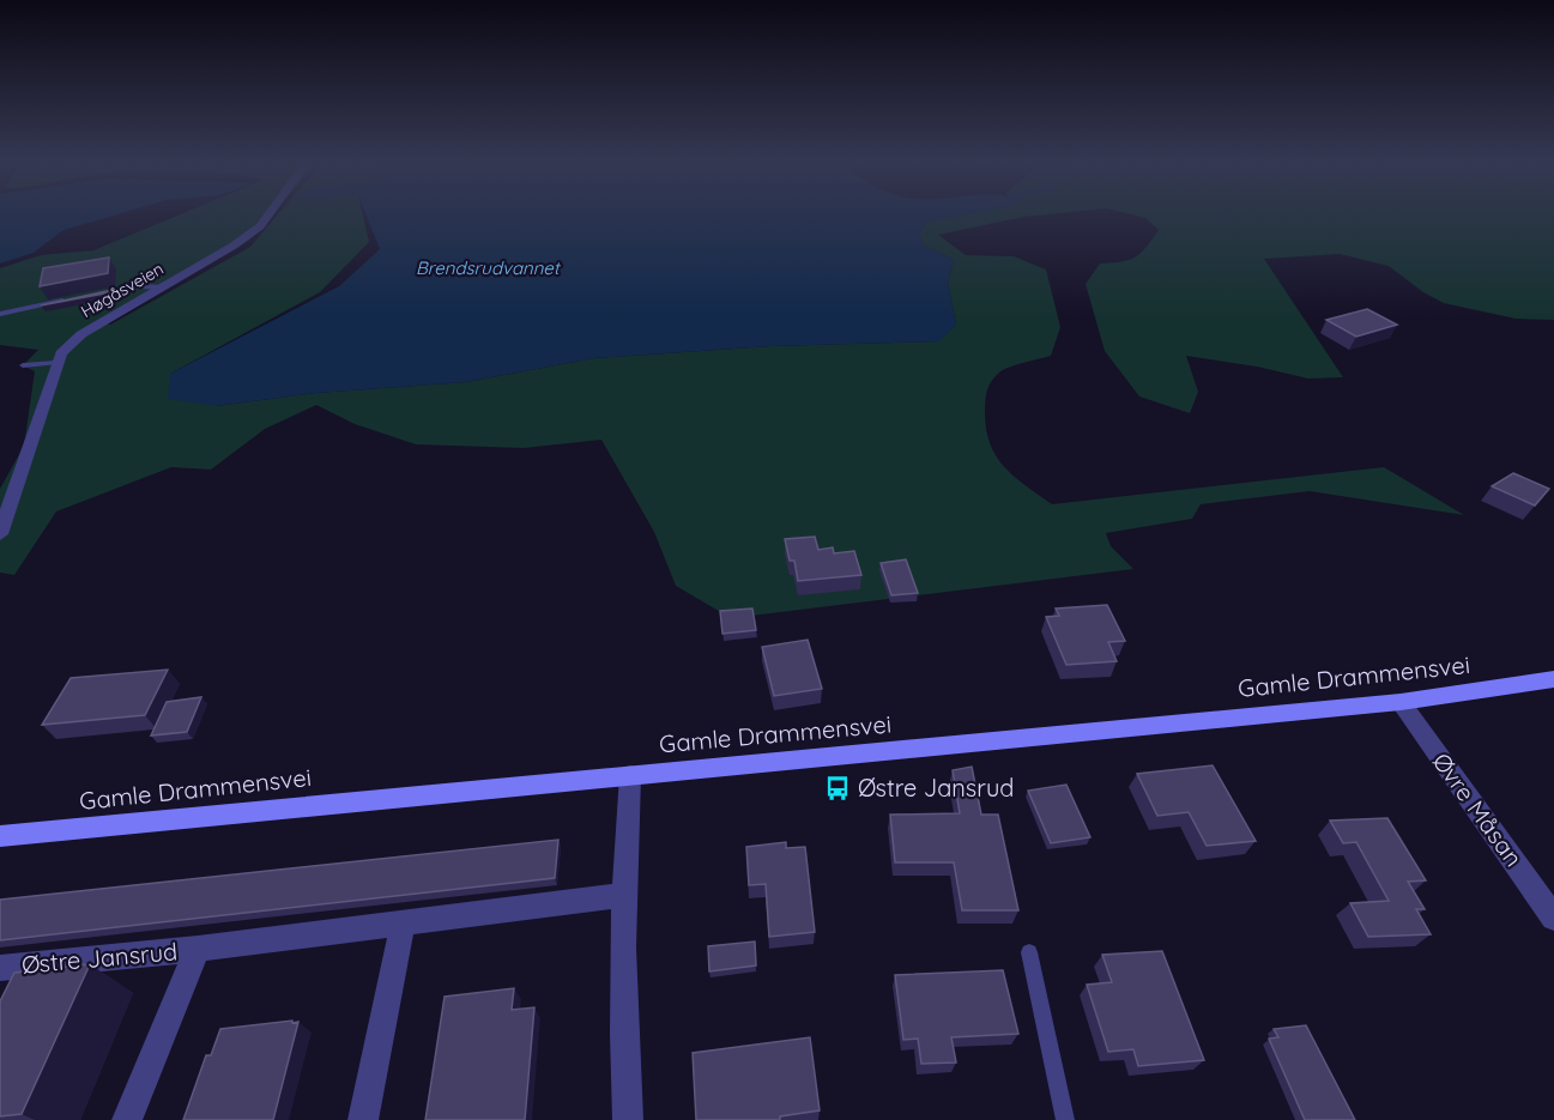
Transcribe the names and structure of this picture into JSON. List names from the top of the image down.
{
  "streets": {
    "main road": ["Gamle Drammensvei"],
    "street": ["Høgåsveien", "Øvre Måsan", "Østre Jansrud"]
  },
  "crossings": [
    ["Gamle Drammensvei", "Øvre Måsan"]
  ],
  "water": ["Brendsrudvannet"],
  "places": {
    "bus stop": ["Østre Jansrud"]
  }
}
